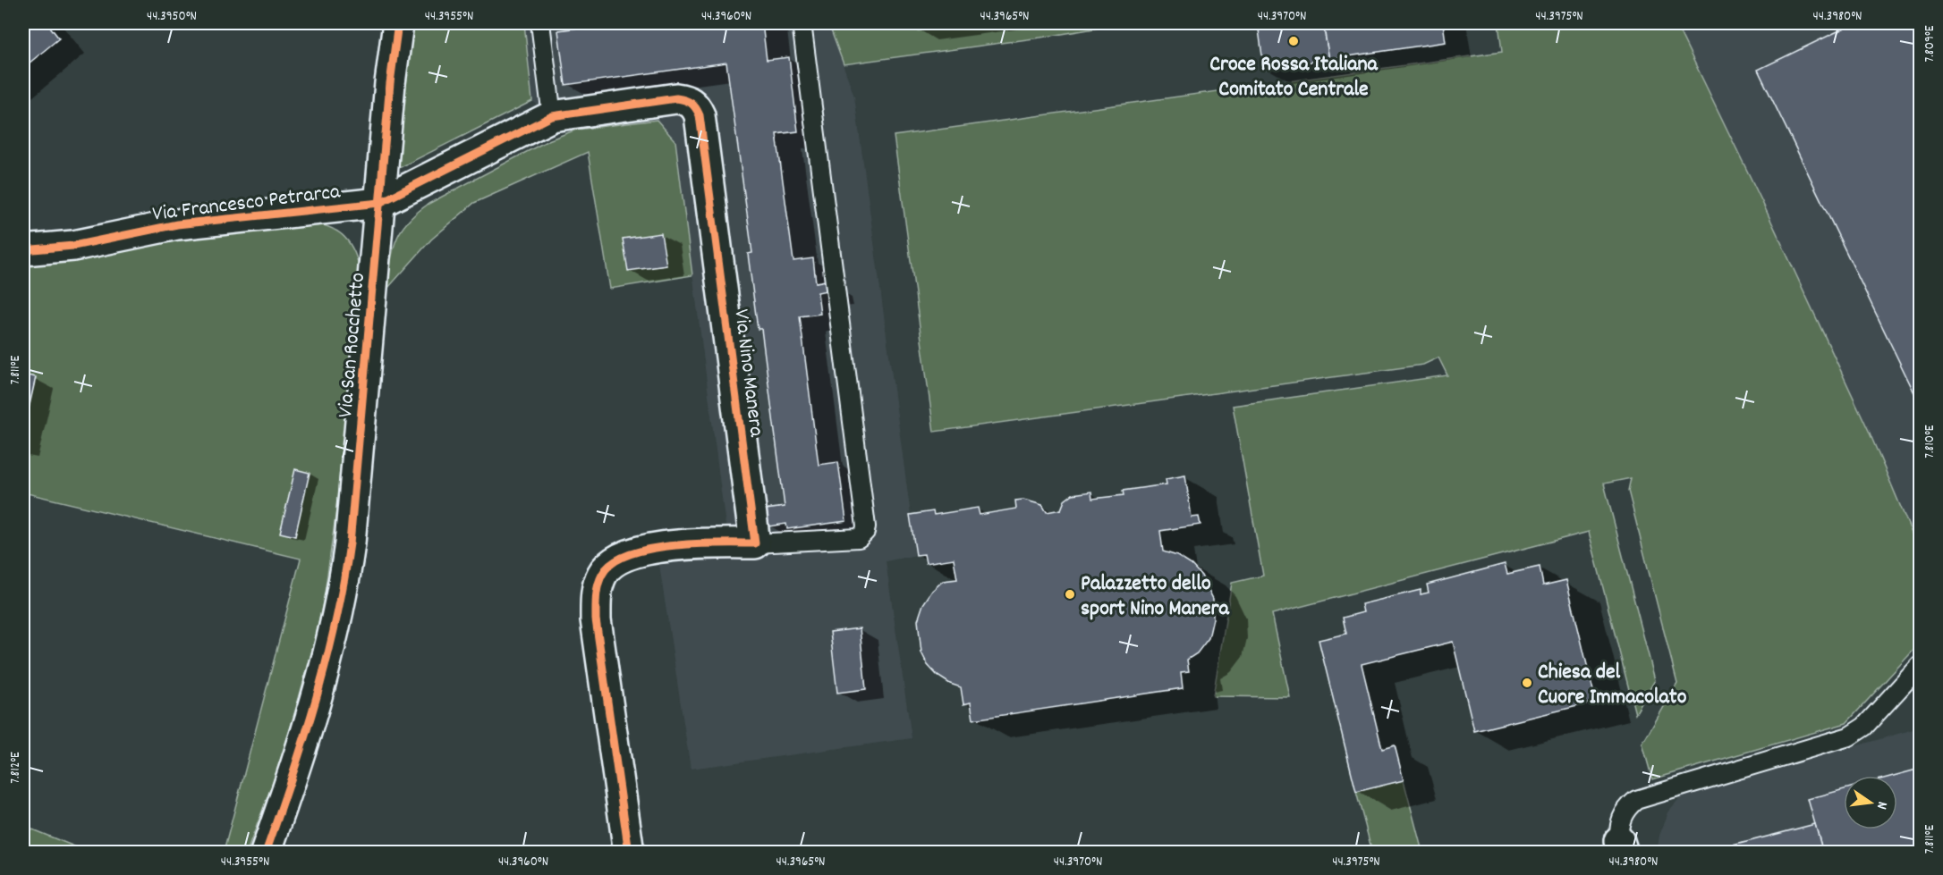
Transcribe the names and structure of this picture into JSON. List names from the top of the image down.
{
  "streets": {
    "street": ["Via Francesco Petrarca", "Via San Rocchetto", "Via Nino Manera"]
  },
  "crossings": [
    ["Via Francesco Petrarca", "Via San Rocchetto"],
    ["Via Francesco Petrarca", "Via Nino Manera"],
    ["Via San Rocchetto", "Via Nino Manera"]
  ],
  "places": ["Croce Rossa Italiana Comitato Centrale", "Palazzetto dello sport Nino Manera", "Chiesa del Cuore Immacolato"],
  "north": "right",
  "coordinates": [
    "44.3950°N",
    "44.3955°N",
    "44.3960°N",
    "44.3965°N",
    "44.3970°N",
    "44.3975°N",
    "44.3980°N",
    "7.809°E",
    "7.811°E",
    "7.810°E",
    "7.812°E"
  ]
}
